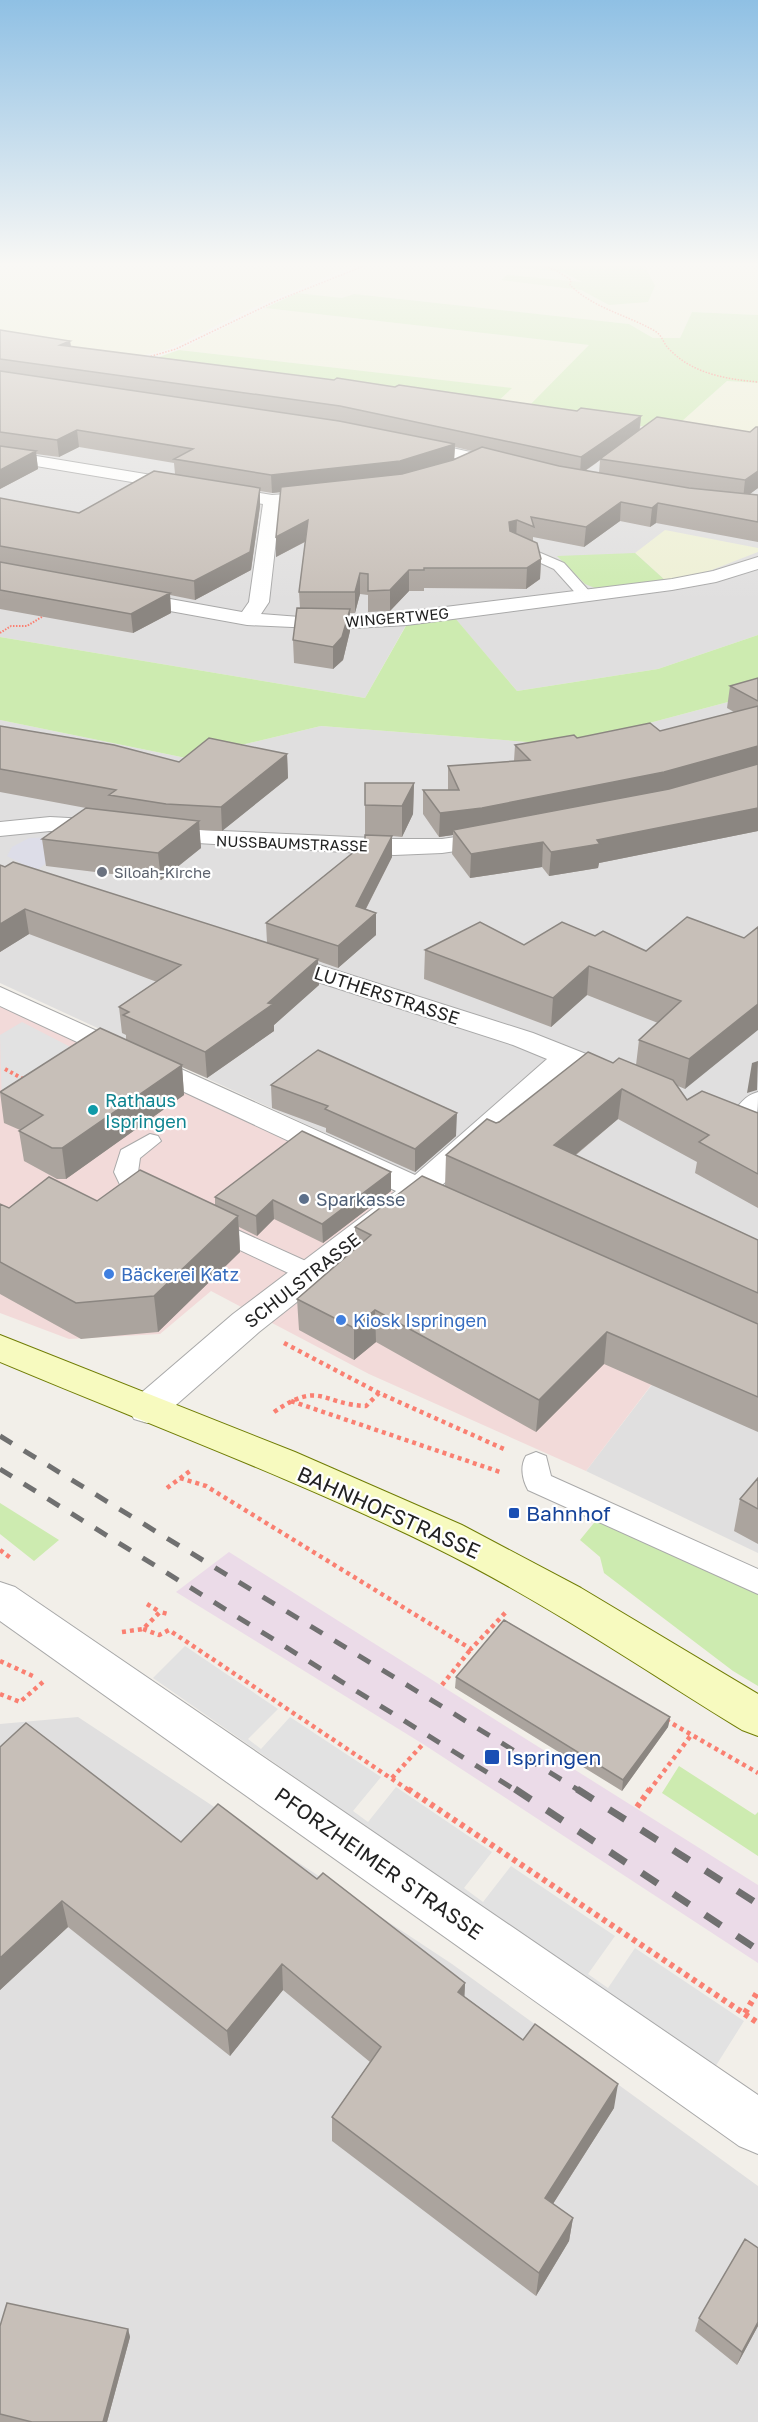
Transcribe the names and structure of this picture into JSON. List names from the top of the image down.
{
  "streets": {
    "main road": ["BAHNHOFSTRASSE"],
    "street": [
      "WINGERTWEG",
      "NUSSBAUMSTRASSE",
      "LUTHERSTRASSE",
      "SCHULSTRASSE",
      "PFORZHEIMER STRASSE"
    ]
  },
  "crossings": [
    ["LUTHERSTRASSE", "SCHULSTRASSE"],
    ["SCHULSTRASSE", "BAHNHOFSTRASSE"]
  ],
  "places": {
    "other": [
      "Siloah-Kirche",
      "Rathaus Ispringen",
      "Sparkasse",
      "Bäckerei Katz",
      "Kiosk Ispringen"
    ],
    "transit": ["Bahnhof", "Ispringen"]
  }
}
